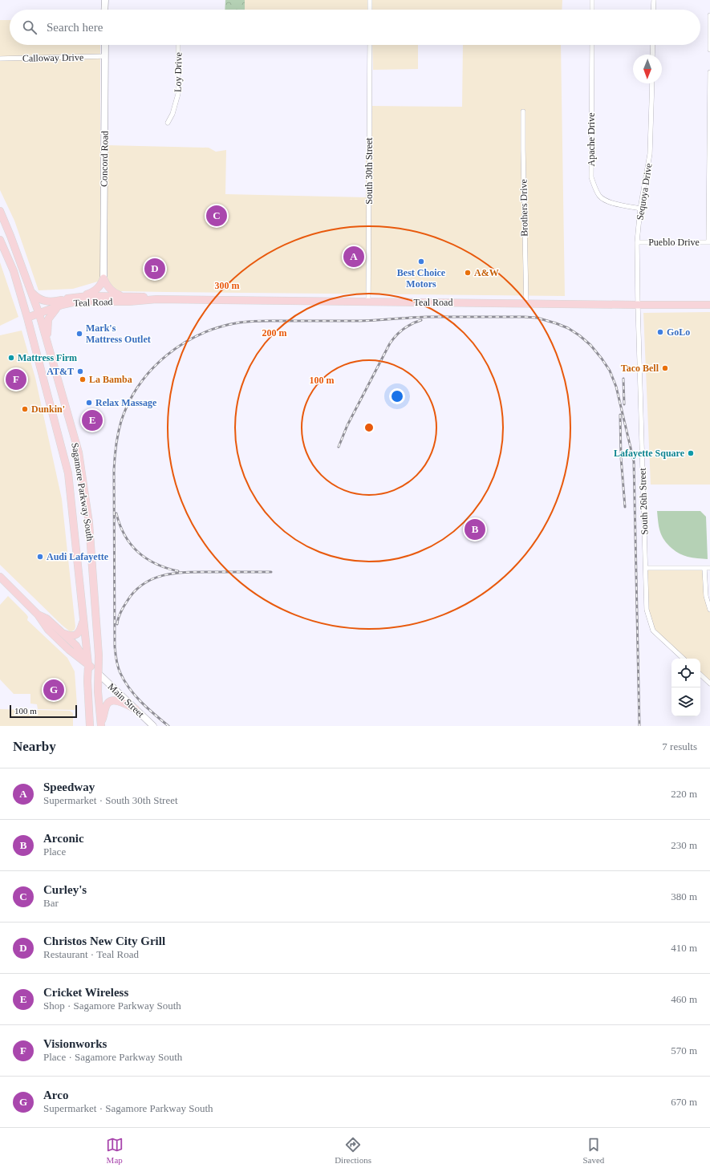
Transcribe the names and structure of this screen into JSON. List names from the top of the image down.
{
  "streets": {
    "main road": ["Teal Road", "Sagamore Parkway South"],
    "street": [
      "Calloway Drive",
      "Loy Drive",
      "Apache Drive",
      "Concord Road",
      "South 30th Street",
      "Sequoya Drive",
      "Brothers Drive",
      "Pueblo Drive",
      "South 26th Street",
      "Main Street"
    ]
  },
  "crossings": [
    ["Calloway Drive", "Concord Road"],
    ["Apache Drive", "Sequoya Drive"],
    ["South 30th Street", "Teal Road"],
    ["Sequoya Drive", "Pueblo Drive"],
    ["Sequoya Drive", "Teal Road"],
    ["Sequoya Drive", "South 26th Street"],
    ["Brothers Drive", "Teal Road"],
    ["Teal Road", "Sagamore Parkway South"],
    ["Teal Road", "South 26th Street"],
    ["Sagamore Parkway South", "Main Street"]
  ],
  "places": [
    "Best Choice Motors",
    "A&W",
    "GoLo",
    "Mark's Mattress Outlet",
    "Mattress Firm",
    "Taco Bell",
    "AT&T",
    "La Bamba",
    "Relax Massage",
    "Dunkin'",
    "Lafayette Square",
    "Audi Lafayette"
  ],
  "scale_bar": "100 m",
  "north": "bottom",
  "page": {
    "search": "Search here",
    "pins": [
      "C",
      "A",
      "D",
      "F",
      "E",
      "B",
      "G"
    ],
    "scale": "100 m",
    "heading": ["Nearby", "7 results"],
    "list": [
      {
        "mark": "A",
        "name": "Speedway",
        "note": "Supermarket · South 30th Street",
        "value": "220 m"
      },
      {
        "mark": "B",
        "name": "Arconic",
        "note": "Place",
        "value": "230 m"
      },
      {
        "mark": "C",
        "name": "Curley's",
        "note": "Bar",
        "value": "380 m"
      },
      {
        "mark": "D",
        "name": "Christos New City Grill",
        "note": "Restaurant · Teal Road",
        "value": "410 m"
      },
      {
        "mark": "E",
        "name": "Cricket Wireless",
        "note": "Shop · Sagamore Parkway South",
        "value": "460 m"
      },
      {
        "mark": "F",
        "name": "Visionworks",
        "note": "Place · Sagamore Parkway South",
        "value": "570 m"
      },
      {
        "mark": "G",
        "name": "Arco",
        "note": "Supermarket · Sagamore Parkway South",
        "value": "670 m"
      }
    ],
    "nav": ["Map", "Directions", "Saved"]
  },
  "rings": ["300 m", "200 m", "100 m"]
}
